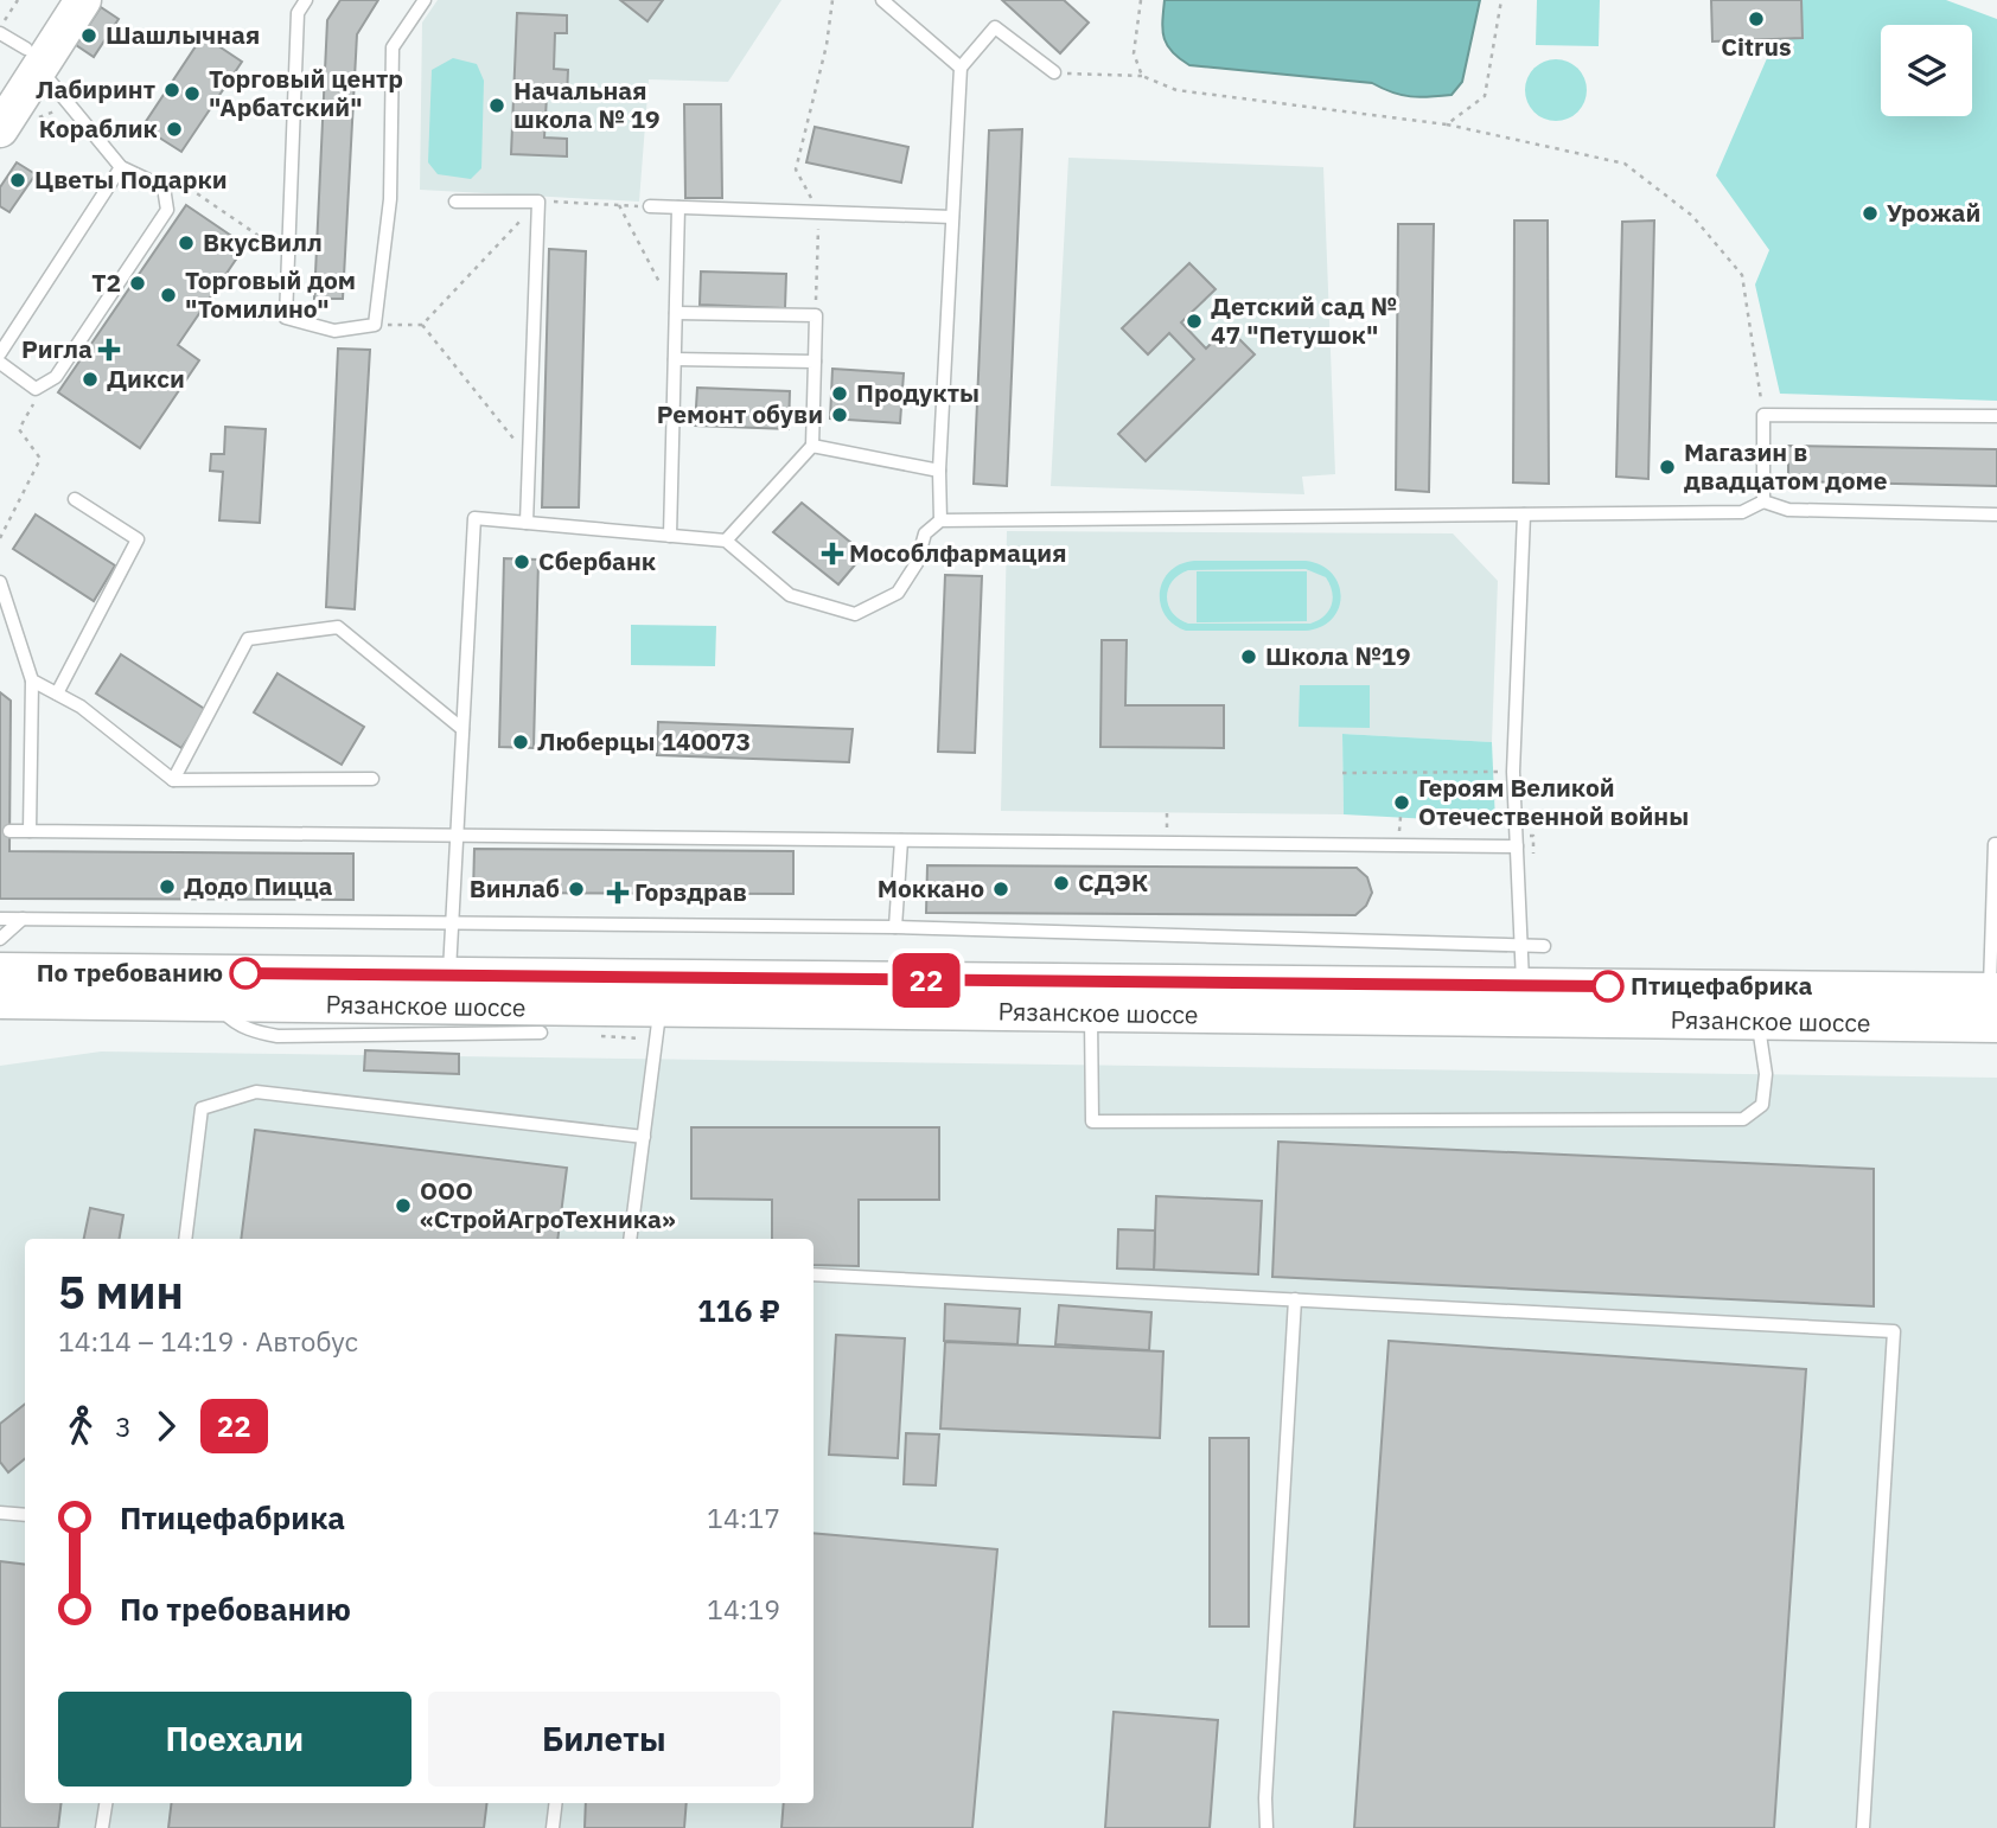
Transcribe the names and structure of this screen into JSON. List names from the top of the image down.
{
  "streets": {
    "main road": ["Рязанское шоссе"]
  },
  "places": {
    "other": [
      "Citrus",
      "Шашлычная",
      "Лабиринт",
      "Торговый центр \"Арбатский\"",
      "Начальная школа № 19",
      "Кораблик",
      "Цветы Подарки",
      "Урожай",
      "ВкусВилл",
      "T2",
      "Торговый дом \"Томилино\"",
      "Детский сад № 47 \"Петушок\"",
      "Дикси",
      "Продукты",
      "Ремонт обуви",
      "Магазин в двадцатом доме",
      "Сбербанк",
      "Школа №19",
      "Люберцы 140073",
      "Героям Великой Отечественной войны",
      "СДЭК",
      "Додо Пицца",
      "Винлаб",
      "Моккано",
      "По требованию",
      "Птицефабрика",
      "ООО «СтройАгроТехника»"
    ],
    "health": ["Ригла", "Мособлфармация", "Горздрав"]
  },
  "lines": ["bus line 22"],
  "page": {
    "on_map": "22",
    "heading": ["5 мин", "14:14 – 14:19 · Автобус", "116 ₽"],
    "legs": ["3", "22"],
    "list": [
      {
        "name": "Птицефабрика",
        "value": "14:17"
      },
      {
        "name": "По требованию",
        "value": "14:19"
      }
    ],
    "buttons": ["Поехали", "Билеты"]
  }
}
